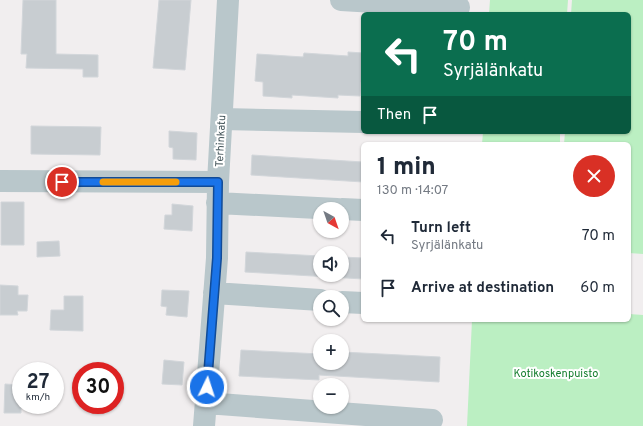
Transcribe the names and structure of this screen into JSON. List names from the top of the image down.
{
  "streets": {
    "street": ["Terhinkatu"]
  },
  "parks": ["Kotikoskenpuisto"],
  "north": "bottom right",
  "page": {
    "turn": ["70 m", "Syrjälänkatu"],
    "then": "Then",
    "heading": ["1 min", "130 m · 14:07"],
    "map_buttons": ["+", "−"],
    "list": [
      {
        "name": "Turn left",
        "note": "Syrjälänkatu",
        "value": "70 m"
      },
      {
        "name": "Arrive at destination",
        "value": "60 m"
      }
    ],
    "speed": "27 km/h",
    "limit": "30"
  }
}
